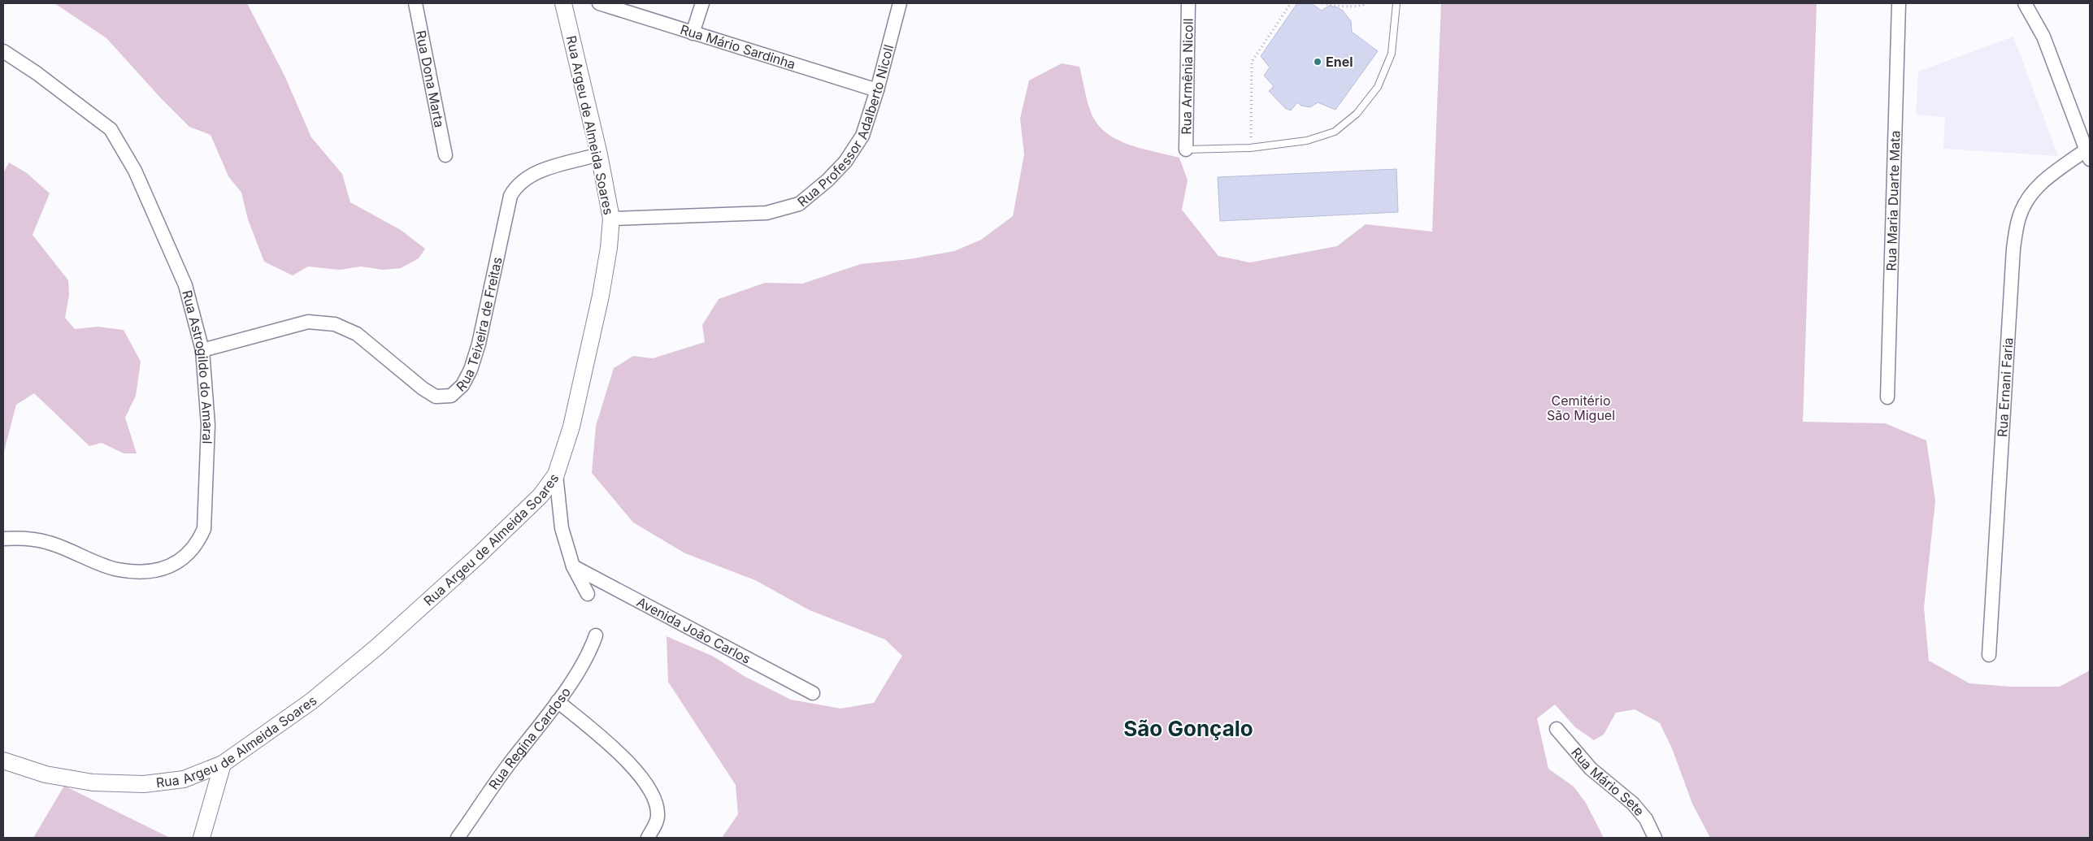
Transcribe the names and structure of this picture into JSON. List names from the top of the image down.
{
  "streets": {
    "street": [
      "Rua Mário Sardinha",
      "Rua Armênia Nicoll",
      "Rua Dona Marta",
      "Rua Professor Adalberto Nicoll",
      "Rua Argeu de Almeida Soares",
      "Rua Maria Duarte Mata",
      "Rua Teixeira de Freitas",
      "Rua Astrogildo do Amaral",
      "Rua Ernani Faria",
      "Avenida João Carlos",
      "Rua Regina Cardoso",
      "Rua Mário Sete"
    ]
  },
  "crossings": [
    ["Rua Mário Sardinha", "Rua Professor Adalberto Nicoll"],
    ["Rua Professor Adalberto Nicoll", "Rua Argeu de Almeida Soares"],
    ["Rua Argeu de Almeida Soares", "Rua Teixeira de Freitas"],
    ["Rua Teixeira de Freitas", "Rua Astrogildo do Amaral"]
  ],
  "districts": ["São Gonçalo"],
  "parks": ["Cemitério São Miguel"],
  "places": ["Enel"]
}
